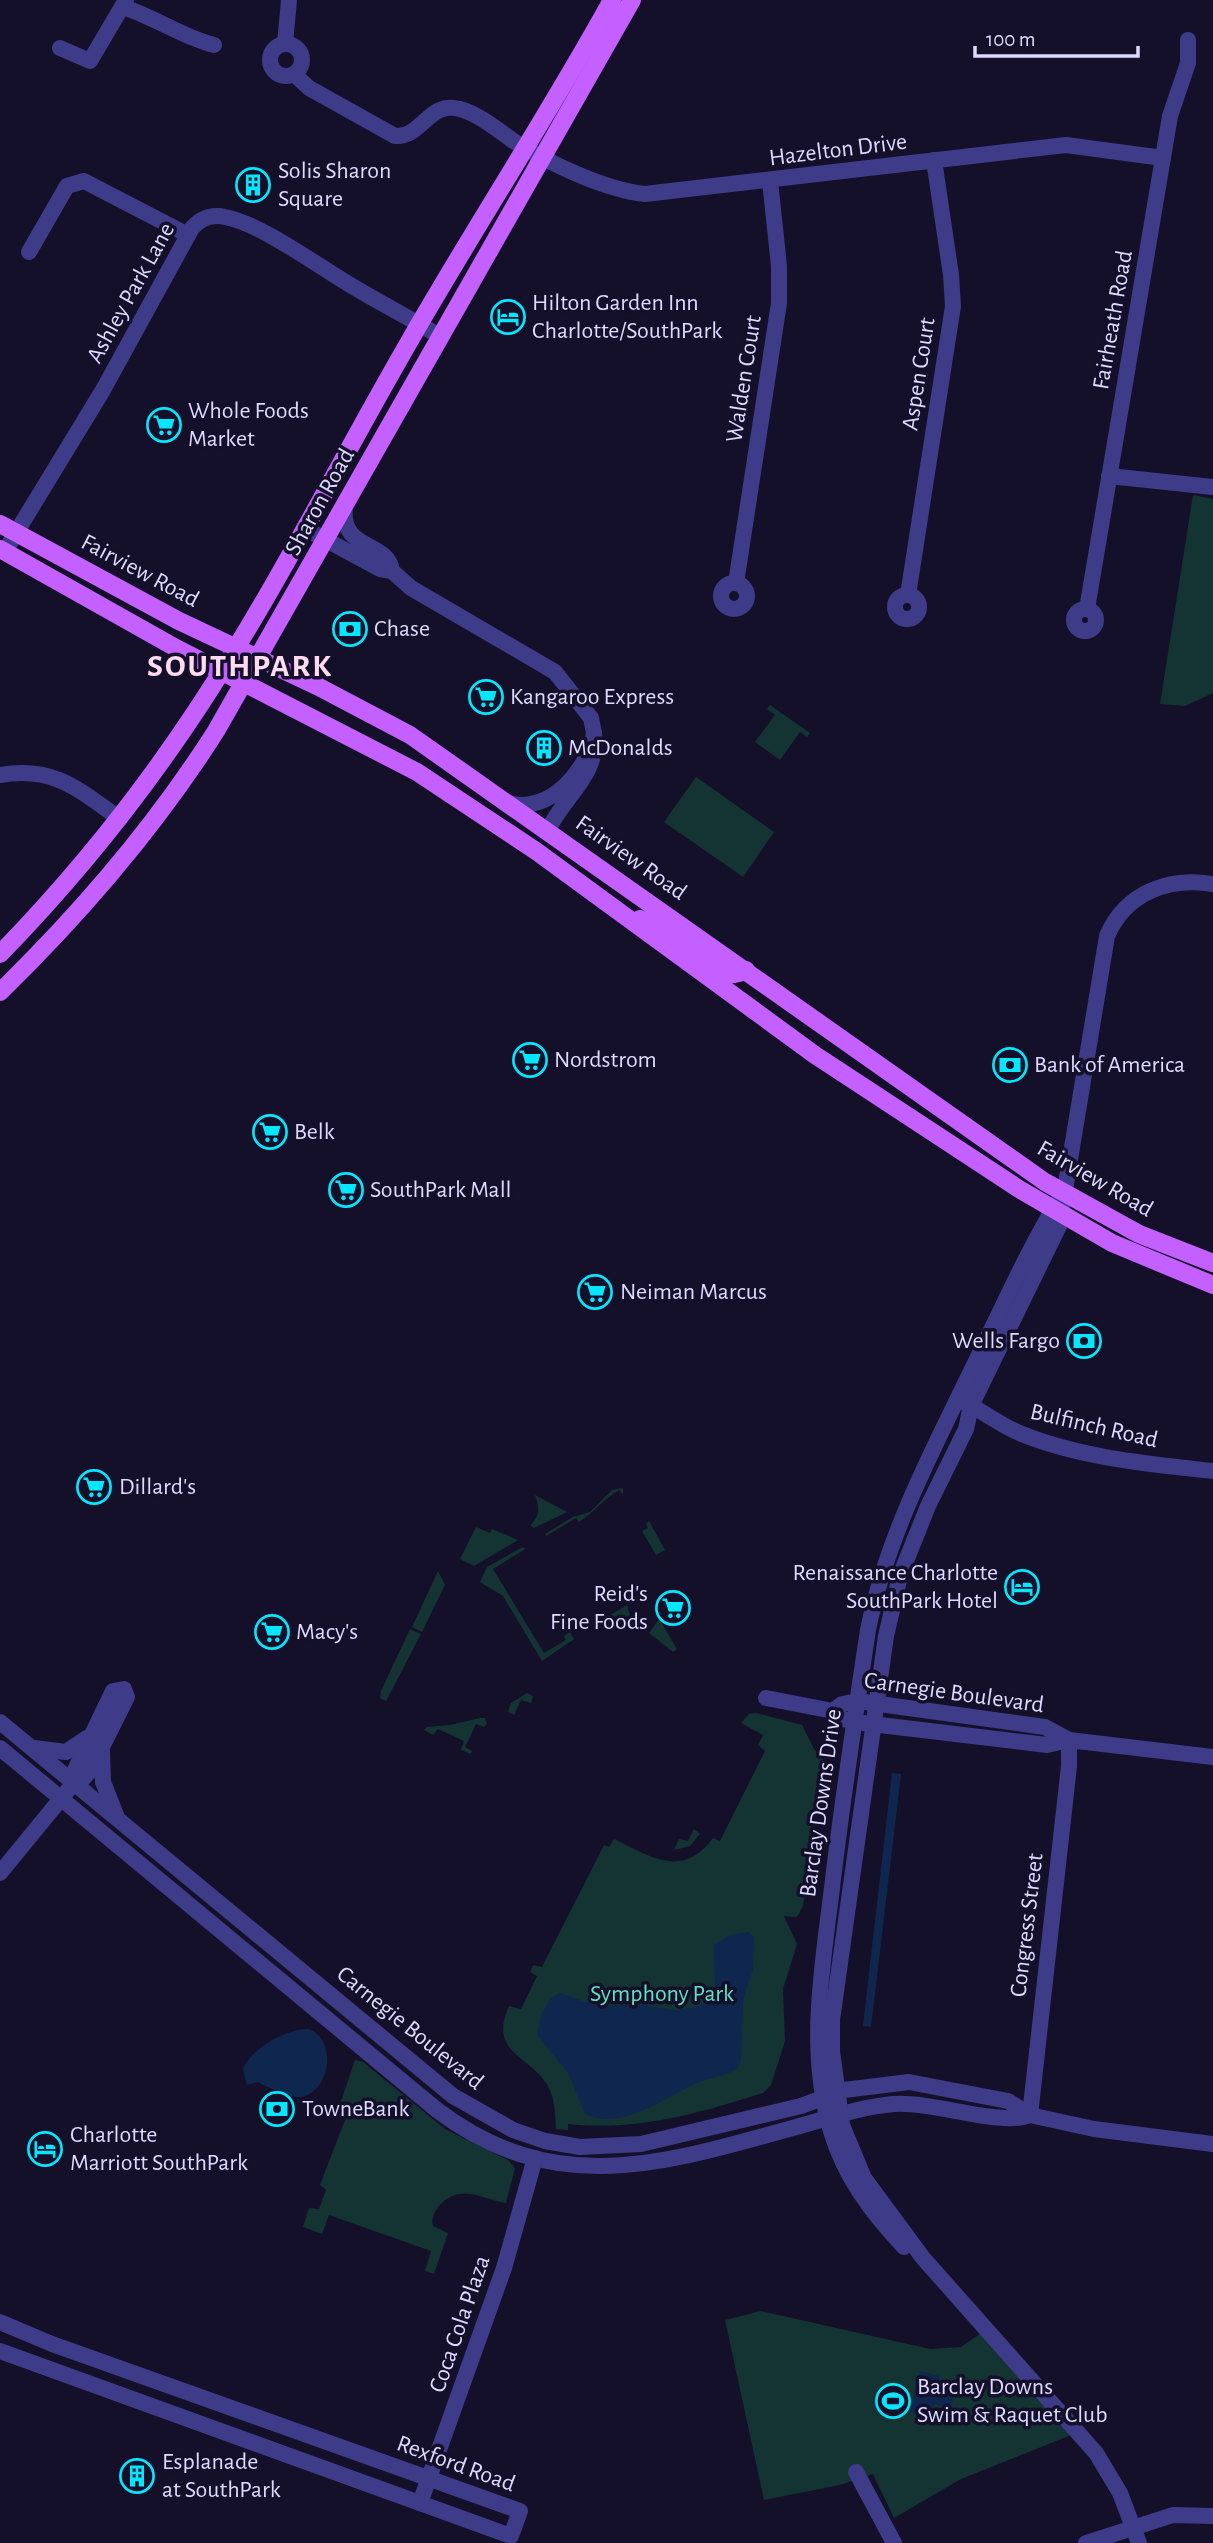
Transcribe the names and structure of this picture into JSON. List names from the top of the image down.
{
  "streets": {
    "main road": ["Sharon Road", "Fairview Road"],
    "street": [
      "Hazelton Drive",
      "Ashley Park Lane",
      "Fairheath Road",
      "Aspen Court",
      "Walden Court",
      "Bulfinch Road",
      "Carnegie Boulevard",
      "Barclay Downs Drive",
      "Congress Street",
      "Coca Cola Plaza",
      "Rexford Road"
    ]
  },
  "crossings": [
    ["Hazelton Drive", "Fairheath Road"],
    ["Hazelton Drive", "Aspen Court"],
    ["Hazelton Drive", "Walden Court"],
    ["Hazelton Drive", "Sharon Road"],
    ["Ashley Park Lane", "Sharon Road"],
    ["Ashley Park Lane", "Fairview Road"],
    ["Sharon Road", "Fairview Road"],
    ["Fairview Road", "Barclay Downs Drive"],
    ["Bulfinch Road", "Barclay Downs Drive"],
    ["Carnegie Boulevard", "Barclay Downs Drive"],
    ["Carnegie Boulevard", "Congress Street"],
    ["Carnegie Boulevard", "Coca Cola Plaza"],
    ["Coca Cola Plaza", "Rexford Road"]
  ],
  "districts": ["SOUTHPARK"],
  "parks": ["Symphony Park"],
  "places": {
    "building": ["Solis Sharon Square", "McDonalds", "Esplanade at SouthPark"],
    "hotel": ["Hilton Garden Inn Charlotte/SouthPark", "Renaissance Charlotte SouthPark Hotel", "Charlotte Marriott SouthPark"],
    "supermarket": [
      "Whole Foods Market",
      "Kangaroo Express",
      "Nordstrom",
      "Belk",
      "SouthPark Mall",
      "Neiman Marcus",
      "Dillard's",
      "Reid's Fine Foods",
      "Macy's"
    ],
    "bank": [
      "Chase",
      "Bank of America",
      "Wells Fargo",
      "TowneBank"
    ],
    "sports": ["Barclay Downs Swim & Raquet Club"]
  },
  "scale_bar": "100 m"
}
